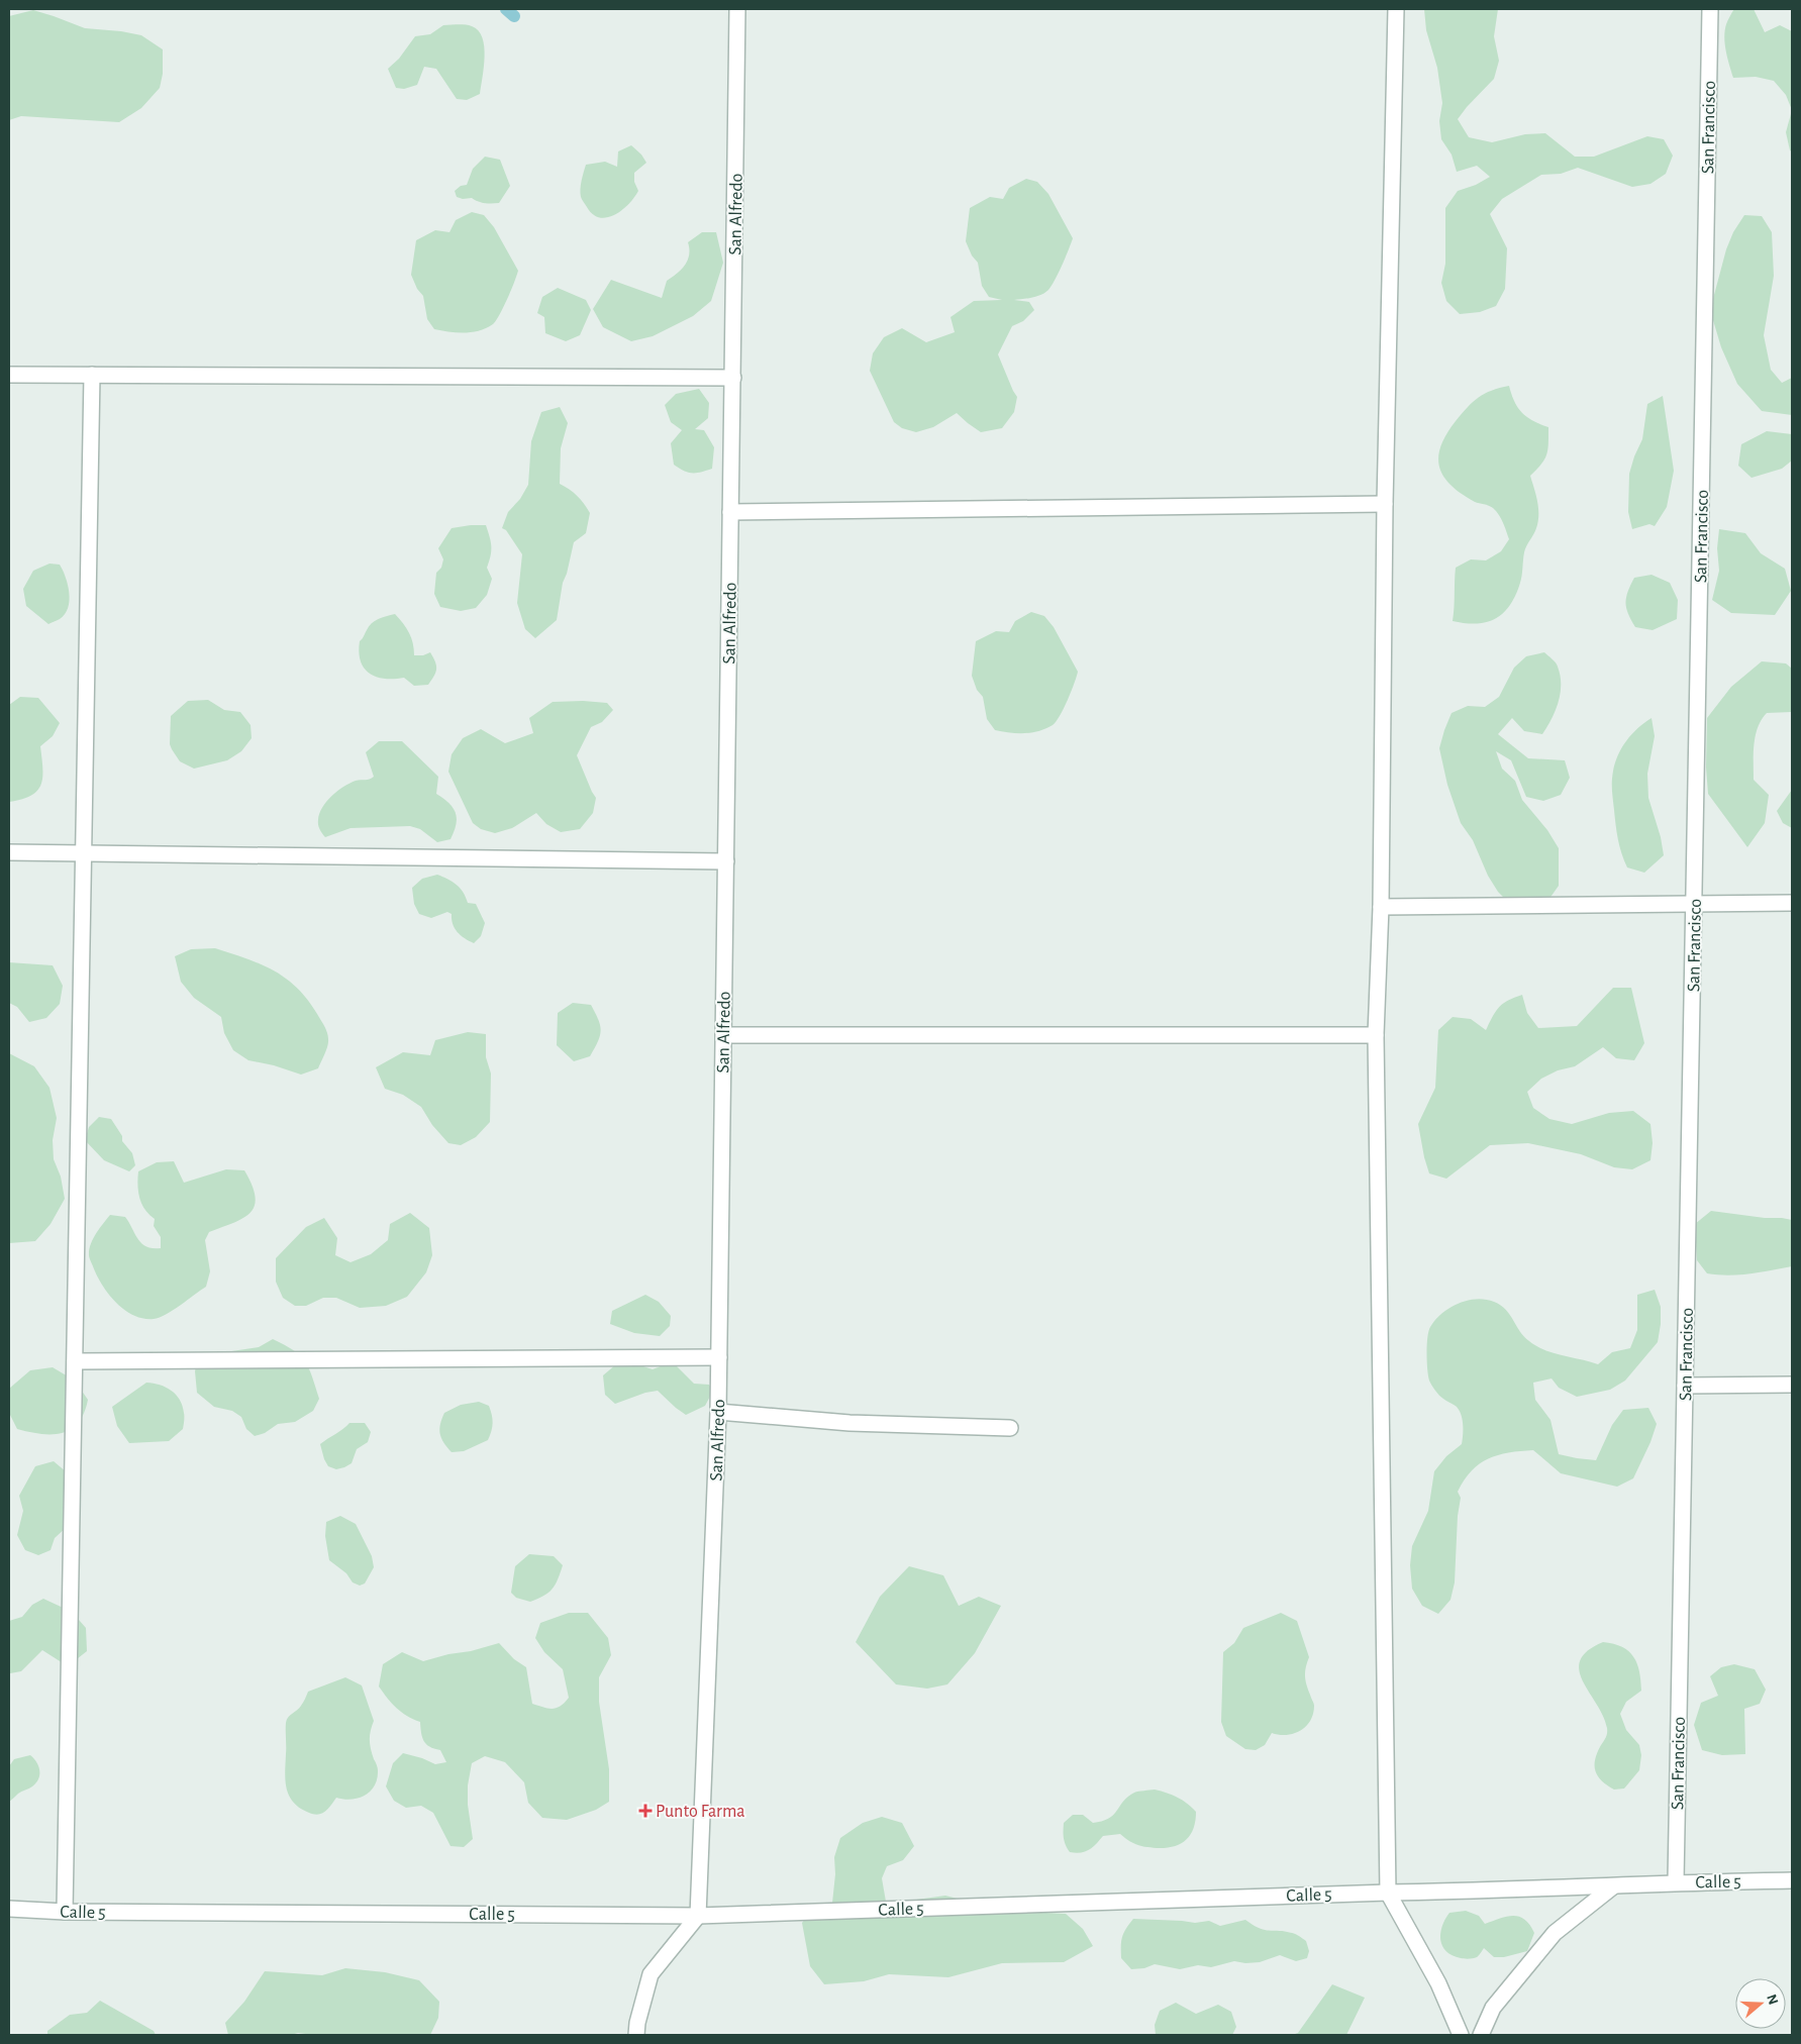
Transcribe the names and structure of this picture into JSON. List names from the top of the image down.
{
  "streets": {
    "street": ["San Francisco", "San Alfredo", "Calle 5"]
  },
  "crossings": [
    ["San Francisco", "Calle 5"],
    ["San Alfredo", "Calle 5"]
  ],
  "places": {
    "health": ["Punto Farma"]
  },
  "north": "right"
}
